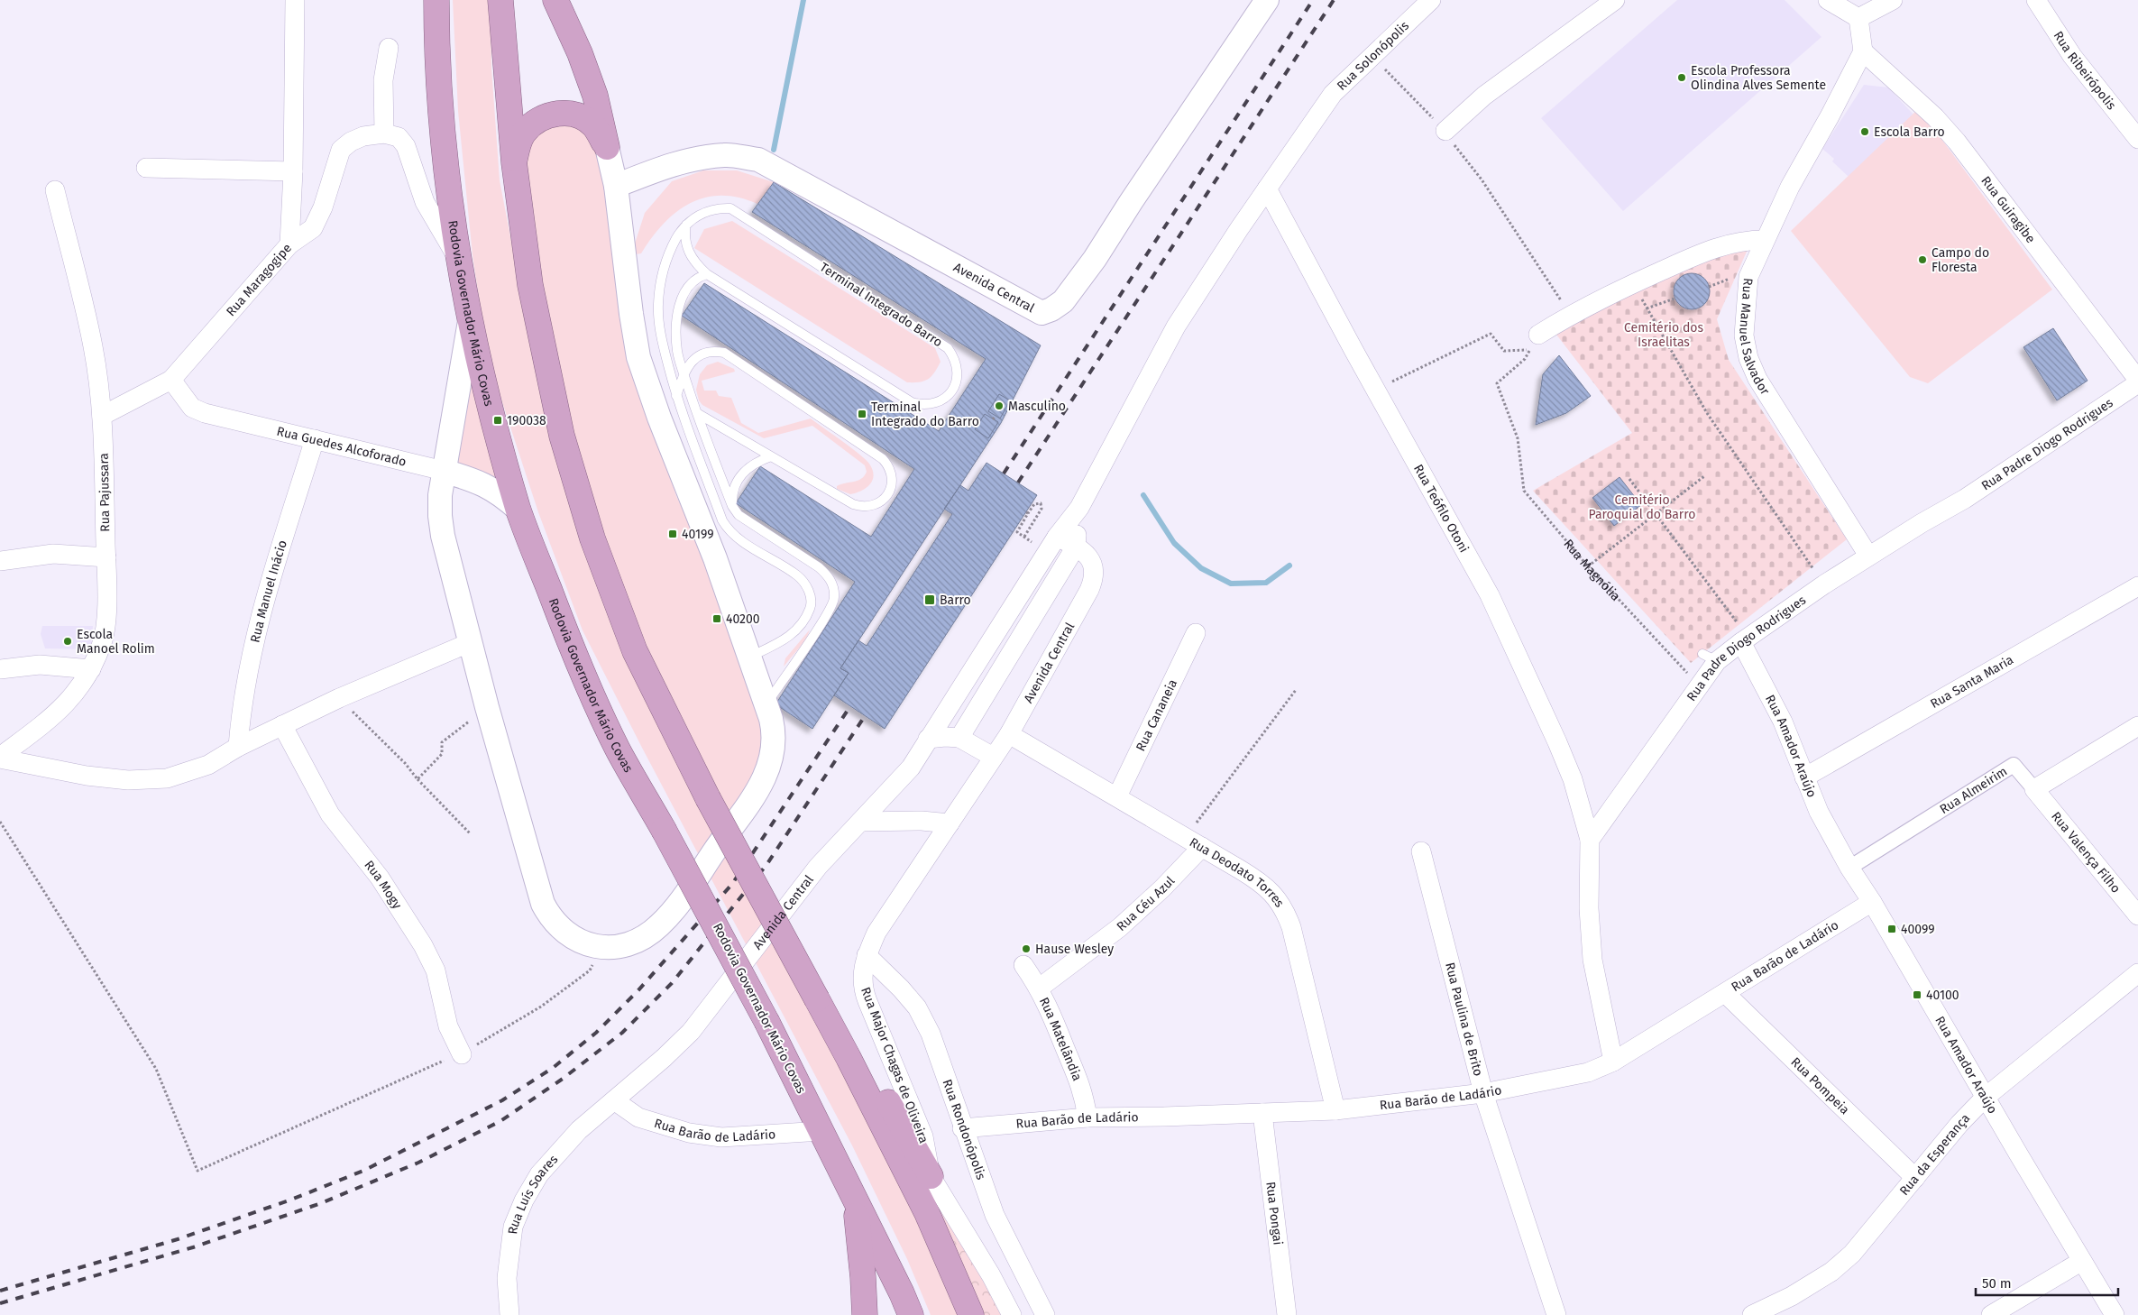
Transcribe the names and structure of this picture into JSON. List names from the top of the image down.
{
  "streets": {
    "highway": ["Rodovia Governador Mário Covas"],
    "street": [
      "Rua Solonópolis",
      "Rua Ribeirópolis",
      "Rua Guiragibe",
      "Rua Maragogipe",
      "Avenida Central",
      "Rua Manuel Salvador",
      "Rua Padre Diogo Rodrigues",
      "Rua Guedes Alcoforado",
      "Rua Pajussara",
      "Rua Teófilo Otoni",
      "Rua Manuel Inácio",
      "Rua Santa Maria",
      "Rua Cananeia",
      "Rua Amador Araújo",
      "Rua Almeirim",
      "Rua Valença Filho",
      "Rua Deodato Torres",
      "Rua Mogy",
      "Rua Céu Azul",
      "Rua Barão de Ladário",
      "Rua Paulina de Brito",
      "Rua Matelândia",
      "Rua Major Chagas de Oliveira",
      "Rua Pompeia",
      "Rua Rondonópolis",
      "Rua da Esperança",
      "Rua Luís Soares",
      "Rua Pongai"
    ],
    "lane": ["Terminal Integrado Barro"],
    "path": ["Rua Magnólia"]
  },
  "crossings": [
    ["Rua Solonópolis", "Avenida Central"],
    ["Rua Guiragibe", "Rua Manuel Salvador"],
    ["Rua Maragogipe", "Rua Guedes Alcoforado"],
    ["Rua Maragogipe", "Rua Pajussara"],
    ["Avenida Central", "Rua Teófilo Otoni"],
    ["Avenida Central", "Rua Deodato Torres"],
    ["Avenida Central", "Rua Barão de Ladário"],
    ["Avenida Central", "Rua Major Chagas de Oliveira"],
    ["Avenida Central", "Rua Rondonópolis"],
    ["Avenida Central", "Rua Luís Soares"],
    ["Rodovia Governador Mário Covas", "Rua Guedes Alcoforado"],
    ["Rodovia Governador Mário Covas", "Rua Barão de Ladário"],
    ["Rua Manuel Salvador", "Rua Padre Diogo Rodrigues"],
    ["Rua Padre Diogo Rodrigues", "Rua Teófilo Otoni"],
    ["Rua Padre Diogo Rodrigues", "Rua Magnólia"],
    ["Rua Padre Diogo Rodrigues", "Rua Amador Araújo"],
    ["Rua Guedes Alcoforado", "Rua Manuel Inácio"],
    ["Rua Santa Maria", "Rua Amador Araújo"],
    ["Rua Cananeia", "Rua Deodato Torres"],
    ["Rua Amador Araújo", "Rua Almeirim"],
    ["Rua Amador Araújo", "Rua Barão de Ladário"],
    ["Rua Amador Araújo", "Rua da Esperança"],
    ["Rua Almeirim", "Rua Valença Filho"],
    ["Rua Deodato Torres", "Rua Céu Azul"],
    ["Rua Deodato Torres", "Rua Barão de Ladário"],
    ["Rua Céu Azul", "Rua Matelândia"],
    ["Rua Barão de Ladário", "Rua Paulina de Brito"],
    ["Rua Barão de Ladário", "Rua Matelândia"],
    ["Rua Barão de Ladário", "Rua Pompeia"],
    ["Rua Barão de Ladário", "Rua Rondonópolis"],
    ["Rua Barão de Ladário", "Rua Luís Soares"],
    ["Rua Barão de Ladário", "Rua Pongai"],
    ["Rua Major Chagas de Oliveira", "Rua Rondonópolis"],
    ["Rua Pompeia", "Rua da Esperança"]
  ],
  "parks": ["Cemitério dos Israelitas", "Cemitério Paroquial do Barro"],
  "places": {
    "other": [
      "Escola Professora Olindina Alves Semente",
      "Escola Barro",
      "Campo do Floresta",
      "Masculino",
      "Escola Manoel Rolim",
      "Hause Wesley"
    ],
    "transit": [
      "Terminal Integrado do Barro",
      "190038",
      "40199",
      "Barro",
      "40200",
      "40099",
      "40100"
    ]
  },
  "scale_bar": "50 m"
}
